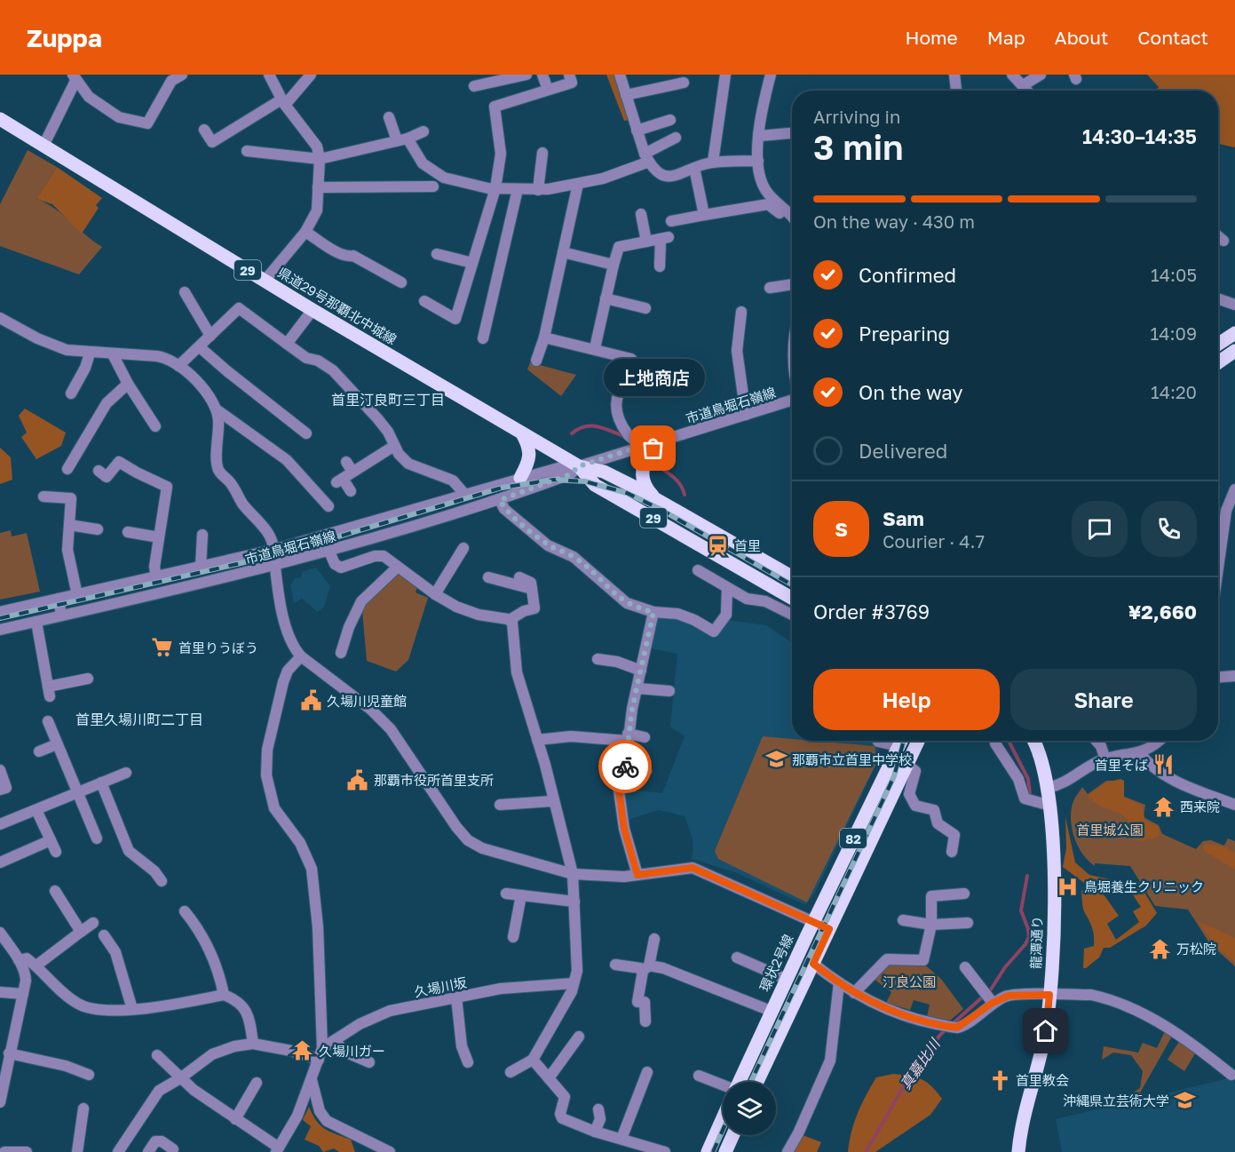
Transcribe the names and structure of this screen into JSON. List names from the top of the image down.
{
  "streets": {
    "main road": [
      "29",
      "県道29号那覇北中城線",
      "82",
      "龍潭通り",
      "環状2号線"
    ],
    "street": ["市道鳥堀石嶺線", "久場川坂"]
  },
  "crossings": [
    ["県道29号那覇北中城線", "市道鳥堀石嶺線"]
  ],
  "districts": ["首里汀良町三丁目", "首里久場川町二丁目"],
  "water": ["真嘉比川"],
  "parks": ["首里城公園", "汀良公園"],
  "places": {
    "other": ["上地商店"],
    "station": ["首里"],
    "supermarket": ["首里りうぼう"],
    "public building": ["久場川児童館", "那覇市役所首里支所"],
    "school or university": ["那覇市立首里中学校", "沖縄県立芸術大学"],
    "restaurant": ["首里そば"],
    "temple": ["西来院", "万松院", "久場川ガー"],
    "hospital": ["鳥堀養生クリニック"],
    "church": ["首里教会"]
  },
  "page": {
    "header": "Zuppa",
    "nav": [
      "Home",
      "Map",
      "About",
      "Contact"
    ],
    "heading": ["3 min", "Arriving in", "14:30–14:35"],
    "panel": [
      "Sam",
      "Courier · 4.7",
      "Order #3769",
      "¥2,660"
    ],
    "bar": "On the way · 430 m",
    "list": [
      ["Confirmed", "14:05"],
      ["Preparing", "14:09"],
      ["On the way", "14:20"],
      "Delivered"
    ],
    "bubble": "上地商店",
    "round": "S",
    "buttons": ["Help", "Share"]
  }
}
